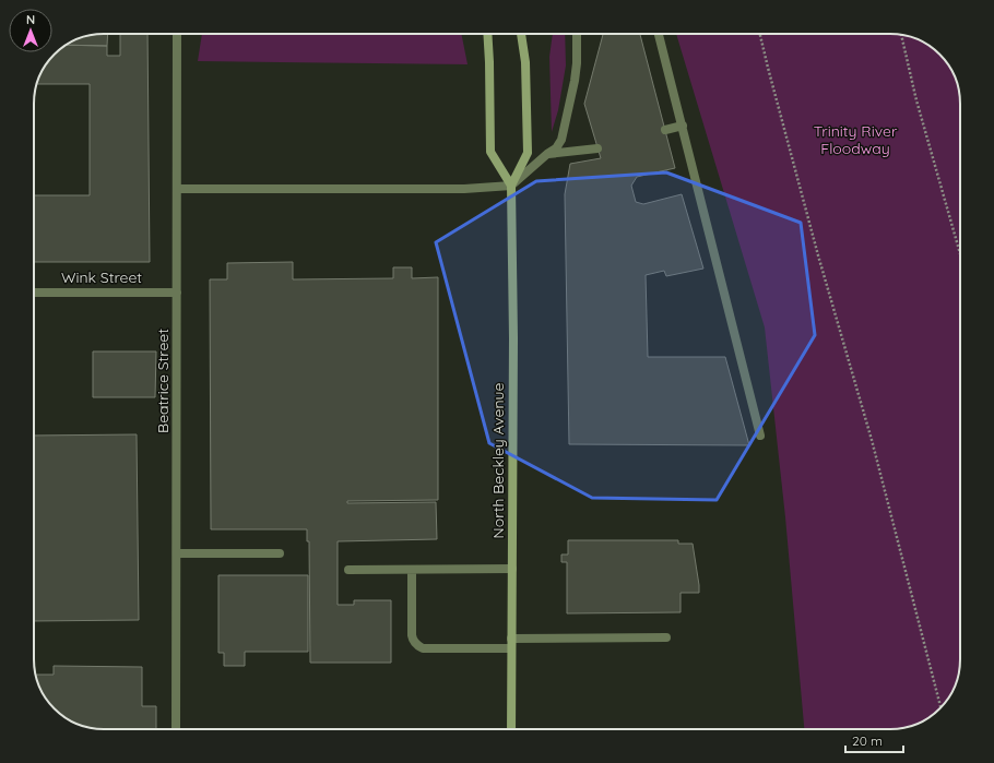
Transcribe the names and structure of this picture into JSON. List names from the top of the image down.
{
  "streets": {
    "main road": ["North Beckley Avenue"],
    "street": ["Wink Street", "Beatrice Street"]
  },
  "crossings": [
    ["Wink Street", "Beatrice Street"]
  ],
  "parks": ["Trinity River Floodway"],
  "scale_bar": "20 m",
  "north": "top"
}
